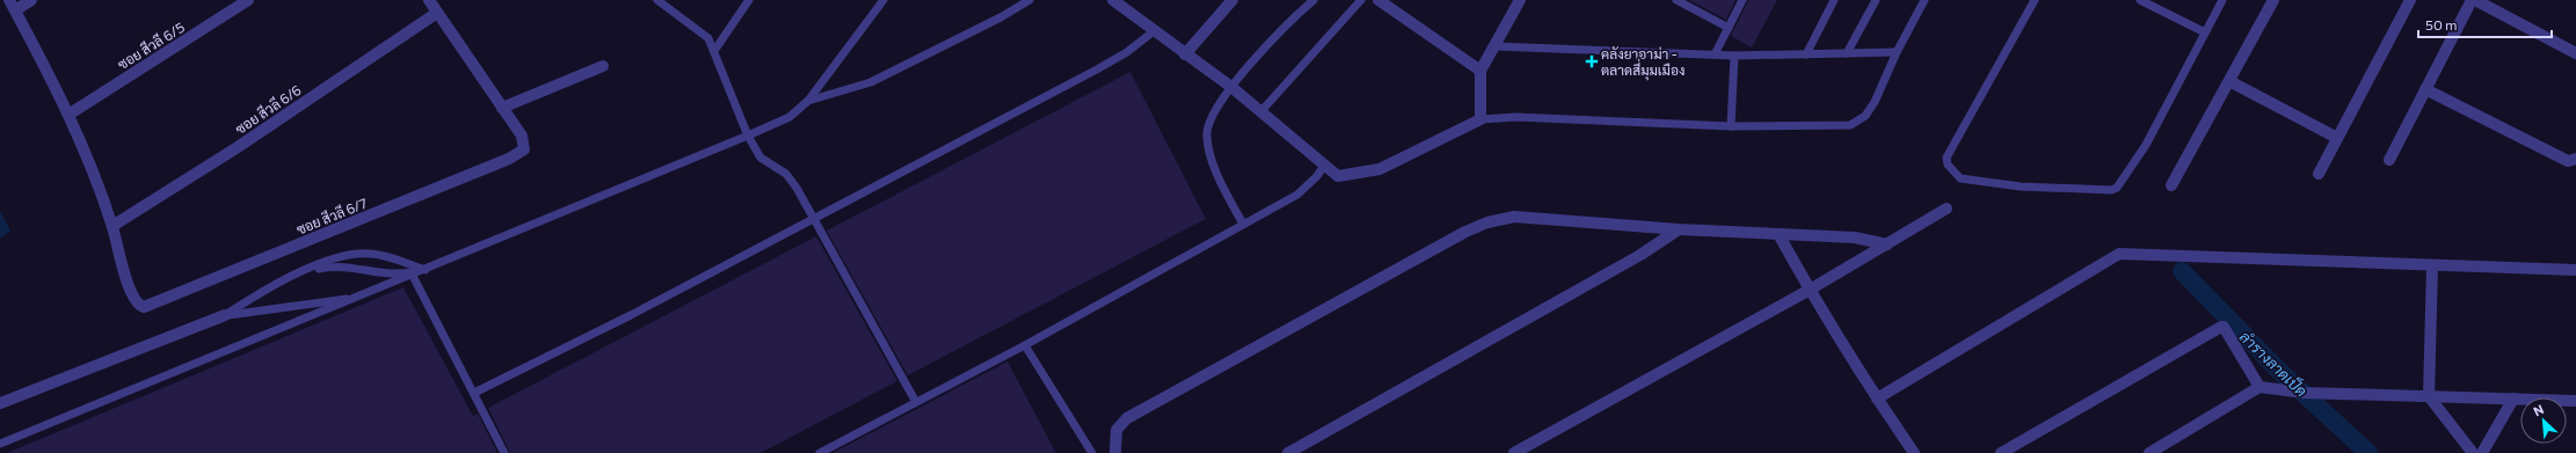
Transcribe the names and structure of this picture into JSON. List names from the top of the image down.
{
  "streets": {
    "street": ["ซอย สีวลี 6/5", "ซอย สีวลี 6/6", "ซอย สีวลี 6/7"]
  },
  "crossings": [
    ["ซอย สีวลี 6/6", "ซอย สีวลี 6/7"]
  ],
  "water": ["ลำรางลาดเป็ด"],
  "places": {
    "health": ["คลังยาอาม่า - ตลาดสี่มุมเมือง"]
  },
  "scale_bar": "50 m",
  "north": "top left"
}
